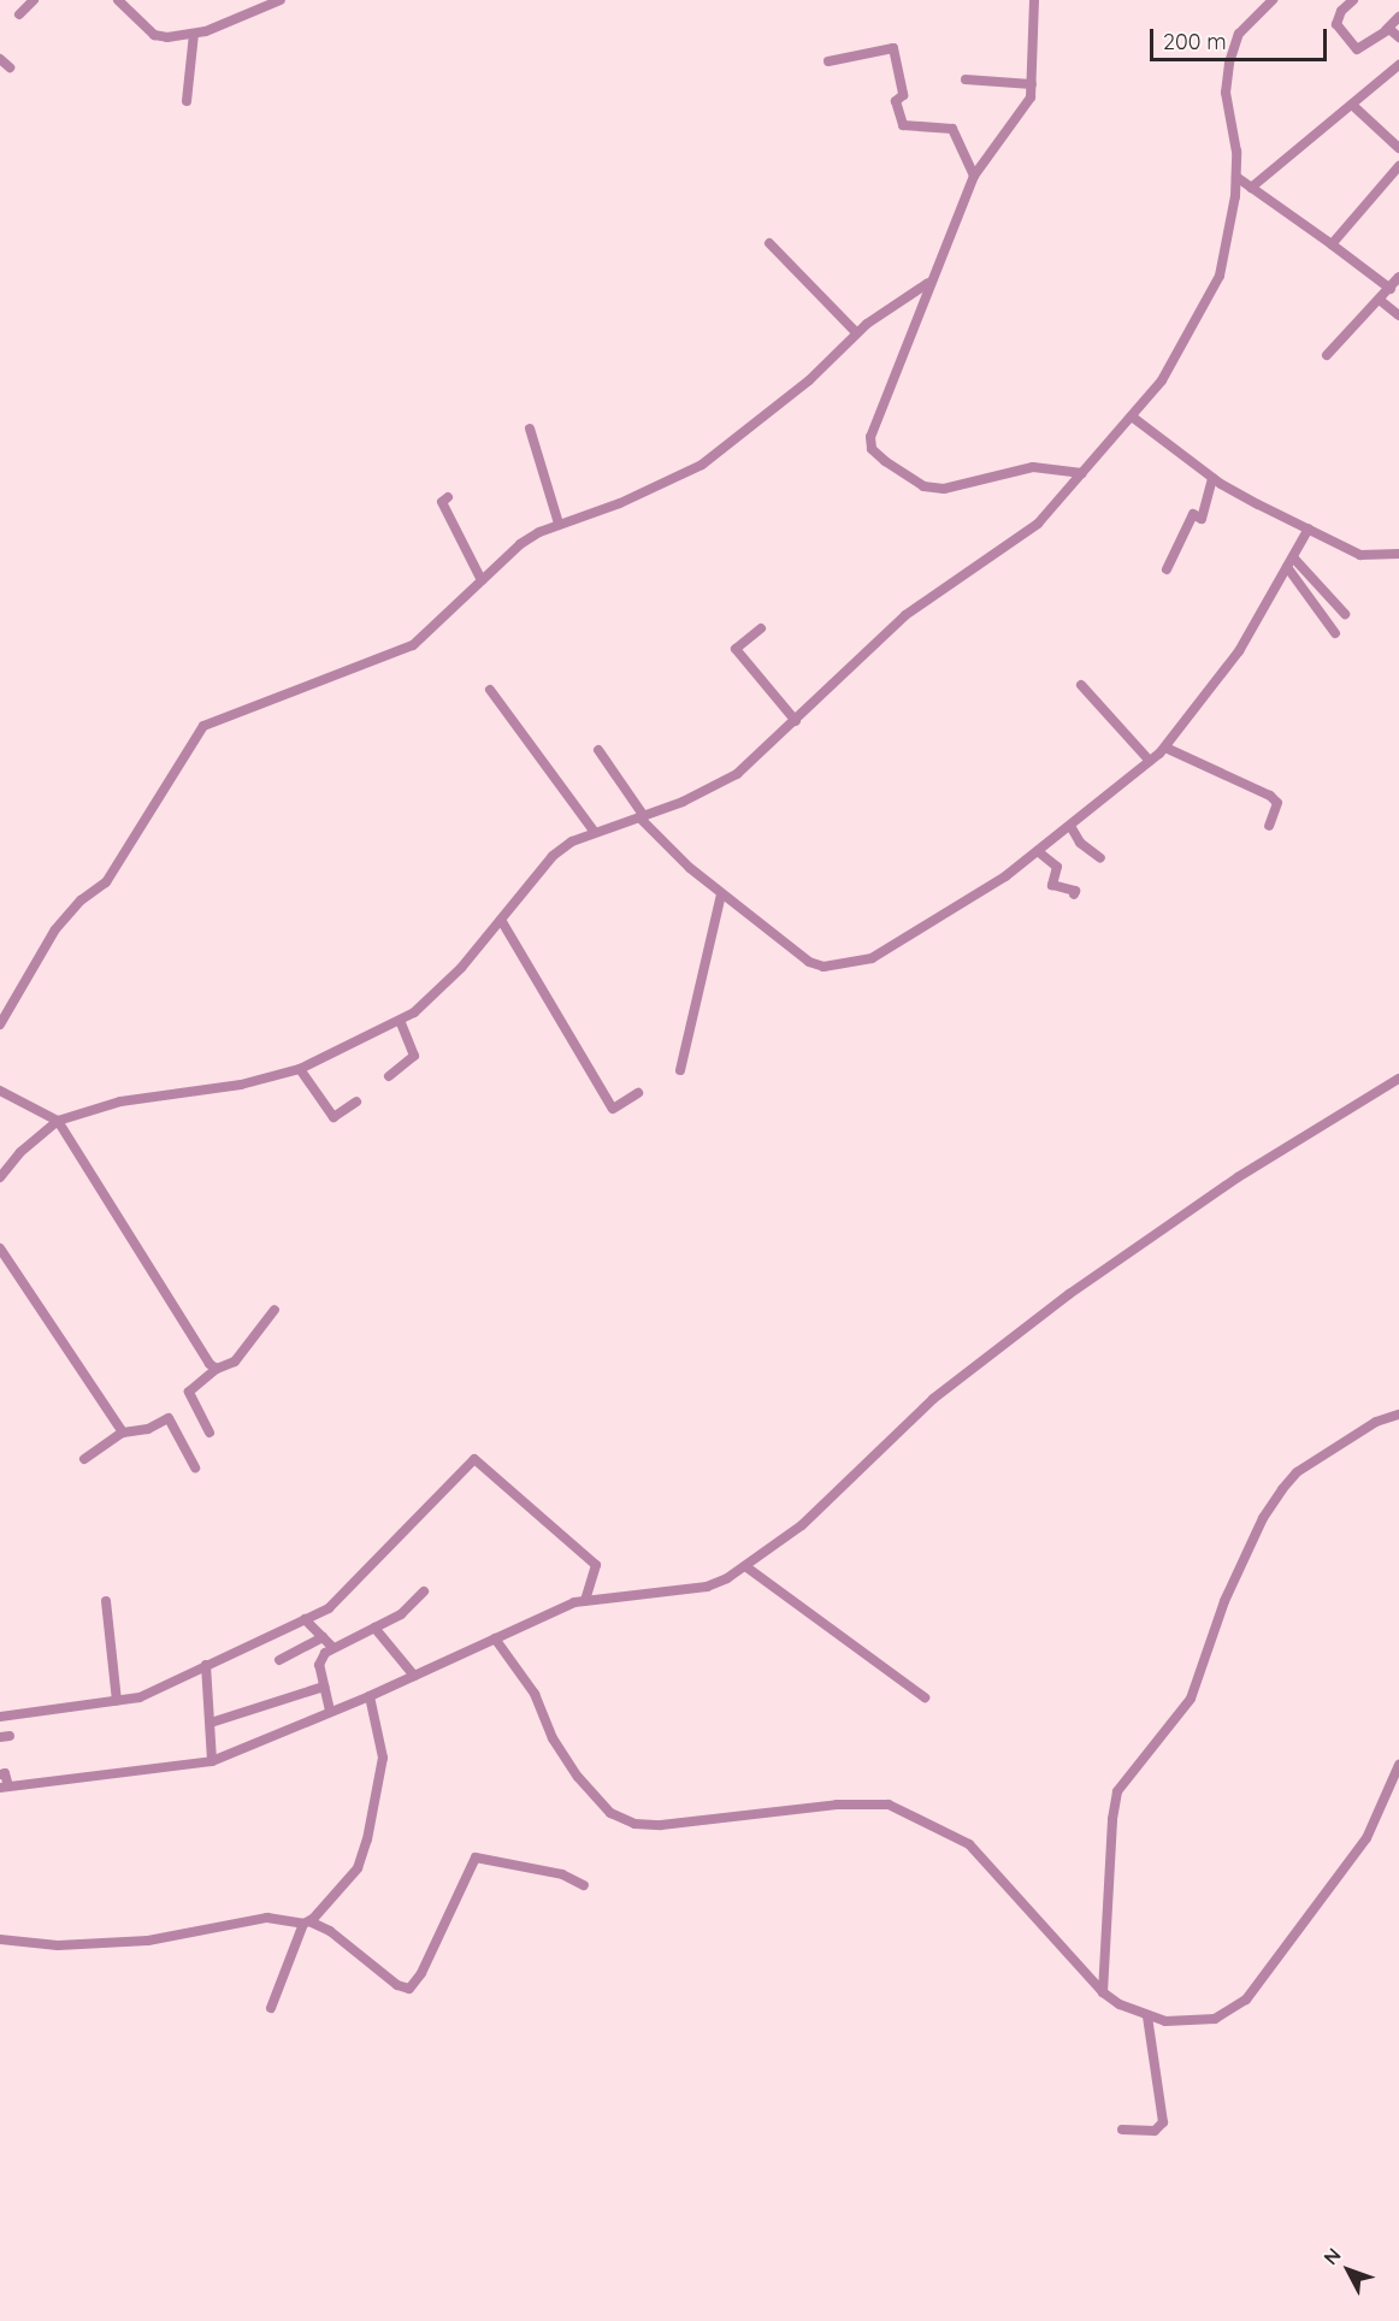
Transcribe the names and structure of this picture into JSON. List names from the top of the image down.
{
  "scale_bar": "200 m",
  "north": "top left"
}
